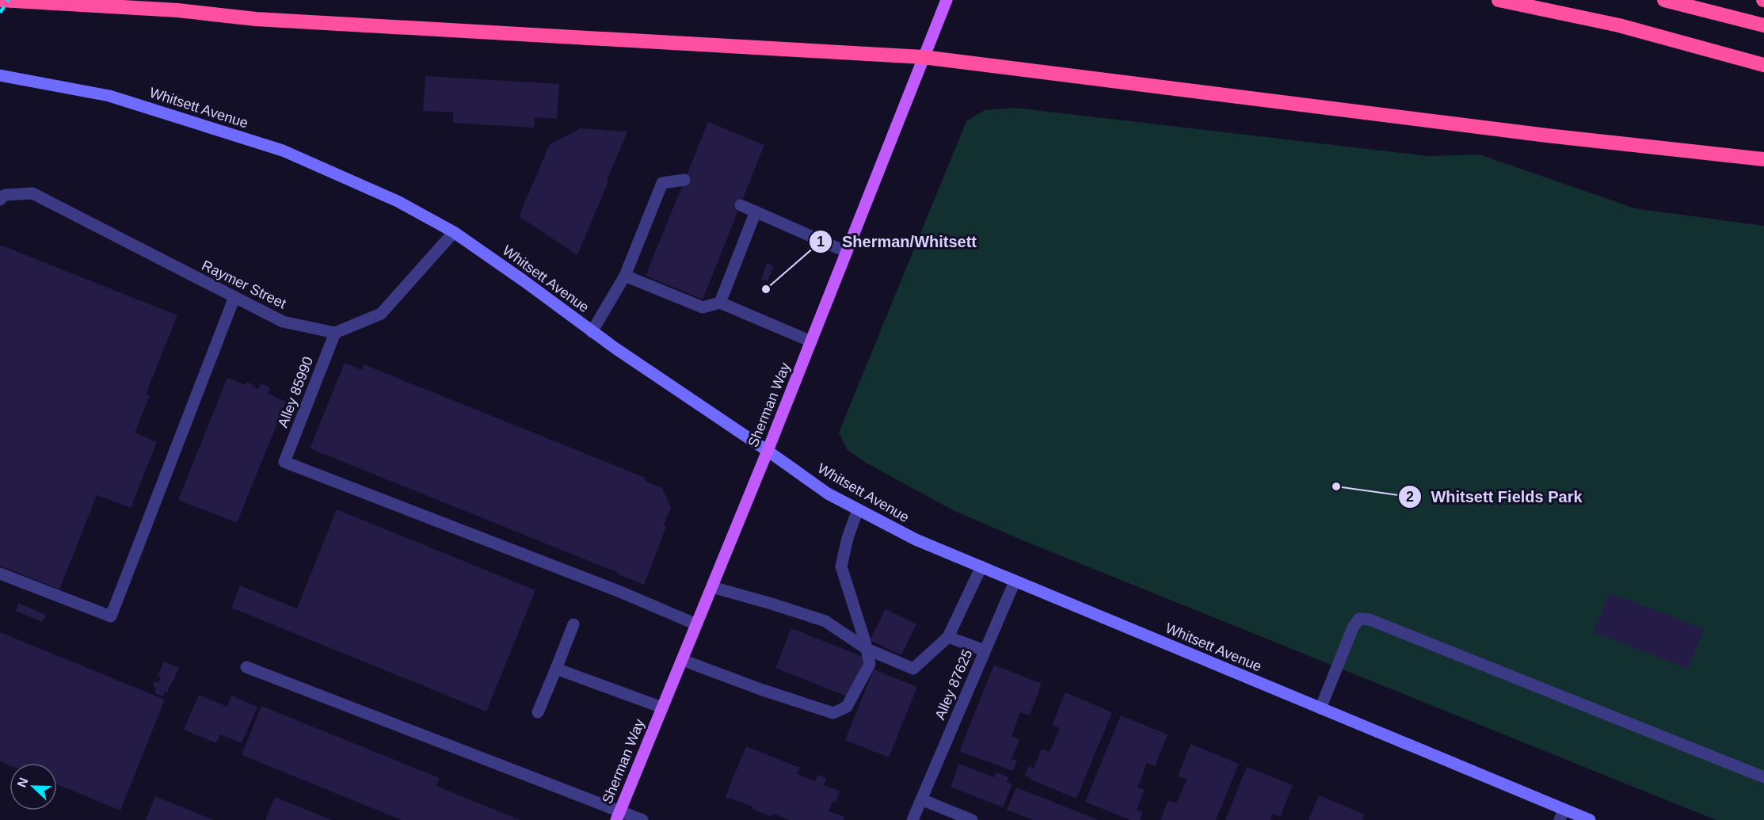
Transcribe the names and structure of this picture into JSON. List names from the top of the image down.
{
  "streets": {
    "main road": ["Whitsett Avenue", "Sherman Way"],
    "street": ["Raymer Street", "Alley 85990", "Alley 87625"]
  },
  "crossings": [
    ["Whitsett Avenue", "Sherman Way"],
    ["Whitsett Avenue", "Alley 87625"],
    ["Raymer Street", "Alley 85990"],
    ["Alley 85990", "Sherman Way"]
  ],
  "places": ["Sherman/Whitsett", "Whitsett Fields Park"],
  "north": "left"
}
